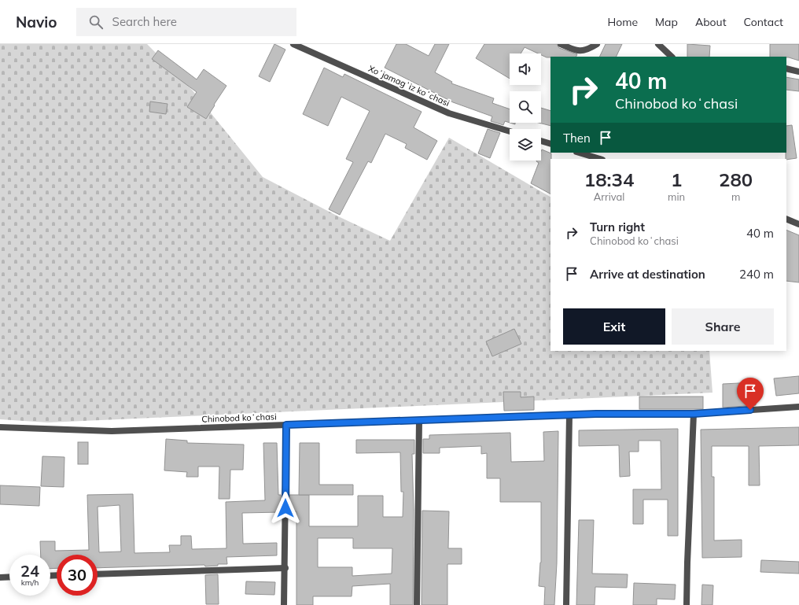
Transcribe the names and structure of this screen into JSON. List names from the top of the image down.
{
  "streets": {
    "street": ["Xoʻjamagʻiz koʻchasi", "Chinobod koʻchasi"]
  },
  "page": {
    "header": "Navio",
    "search": "Search here",
    "nav": [
      "Home",
      "Map",
      "About",
      "Contact"
    ],
    "turn": ["40 m", "Chinobod koʻchasi"],
    "then": "Then",
    "eta": [
      "18:34",
      "Arrival",
      "1",
      "min",
      "280",
      "m"
    ],
    "list": [
      {
        "name": "Turn right",
        "note": "Chinobod koʻchasi",
        "value": "40 m"
      },
      {
        "name": "Arrive at destination",
        "value": "240 m"
      }
    ],
    "buttons": ["Exit", "Share"],
    "speed": "24 km/h",
    "limit": "30"
  }
}
